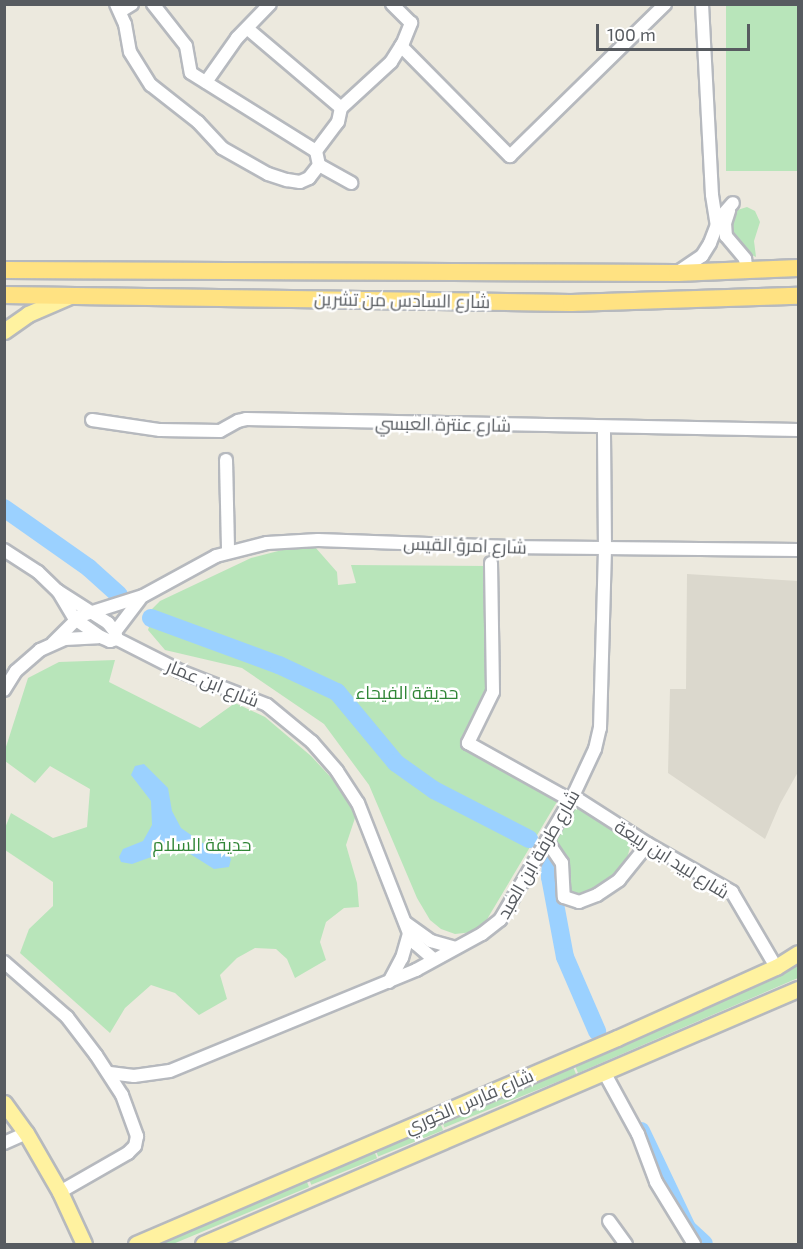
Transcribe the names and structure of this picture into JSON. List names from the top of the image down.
{
  "streets": {
    "highway": ["شارع السادس من تشرين"],
    "main road": ["شارع فارس الخوري"],
    "street": [
      "شارع عنترة العبسي",
      "شارع امرؤ القيس",
      "شارع ابن عمار",
      "شارع طرفة ابن العبد",
      "شارع لبيد ابن ربيعة"
    ]
  },
  "crossings": [
    ["شارع عنترة العبسي", "شارع طرفة ابن العبد"],
    ["شارع امرؤ القيس", "شارع طرفة ابن العبد"],
    ["شارع ابن عمار", "شارع طرفة ابن العبد"],
    ["شارع طرفة ابن العبد", "شارع لبيد ابن ربيعة"],
    ["شارع لبيد ابن ربيعة", "شارع فارس الخوري"]
  ],
  "parks": ["حديقة الفيحاء", "حديقة السلام"],
  "scale_bar": "100 m"
}
